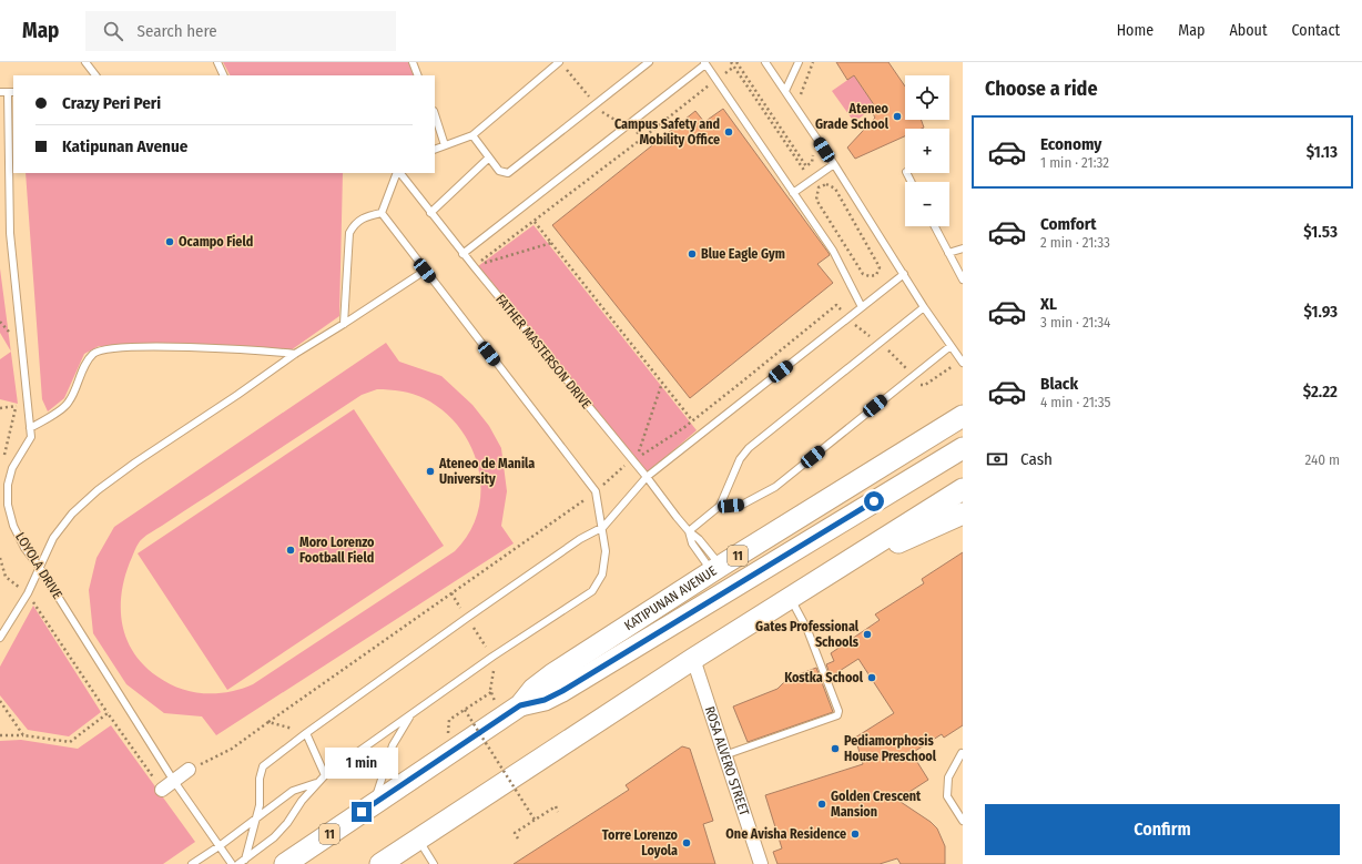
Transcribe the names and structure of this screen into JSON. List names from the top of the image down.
{
  "streets": {
    "main road": ["11", "KATIPUNAN AVENUE"],
    "street": ["ROSA ALVERO STREET"],
    "lane": ["FATHER MASTERSON DRIVE", "LOYOLA DRIVE"]
  },
  "crossings": [
    ["FATHER MASTERSON DRIVE", "KATIPUNAN AVENUE"]
  ],
  "places": [
    "Ateneo Grade School",
    "Campus Safety and Mobility Office",
    "Ocampo Field",
    "Blue Eagle Gym",
    "Ateneo de Manila University",
    "Moro Lorenzo Football Field",
    "Gates Professional Schools",
    "Kostka School",
    "Pediamorphosis House Preschool",
    "Golden Crescent Mansion",
    "One Avisha Residence",
    "Torre Lorenzo Loyola"
  ],
  "page": {
    "header": "Map",
    "search": "Search here",
    "nav": [
      "Home",
      "Map",
      "About",
      "Contact"
    ],
    "heading": "Choose a ride",
    "map_buttons": ["+", "−"],
    "banner": ["Crazy Peri Peri", "Katipunan Avenue"],
    "list": [
      {
        "name": "Economy",
        "note": "1 min · 21:32",
        "value": "$1.13"
      },
      {
        "name": "Comfort",
        "note": "2 min · 21:33",
        "value": "$1.53"
      },
      {
        "name": "XL",
        "note": "3 min · 21:34",
        "value": "$1.93"
      },
      {
        "name": "Black",
        "note": "4 min · 21:35",
        "value": "$2.22"
      }
    ],
    "pay": ["Cash", "240 m"],
    "bubble": "1 min",
    "buttons": "Confirm"
  }
}
